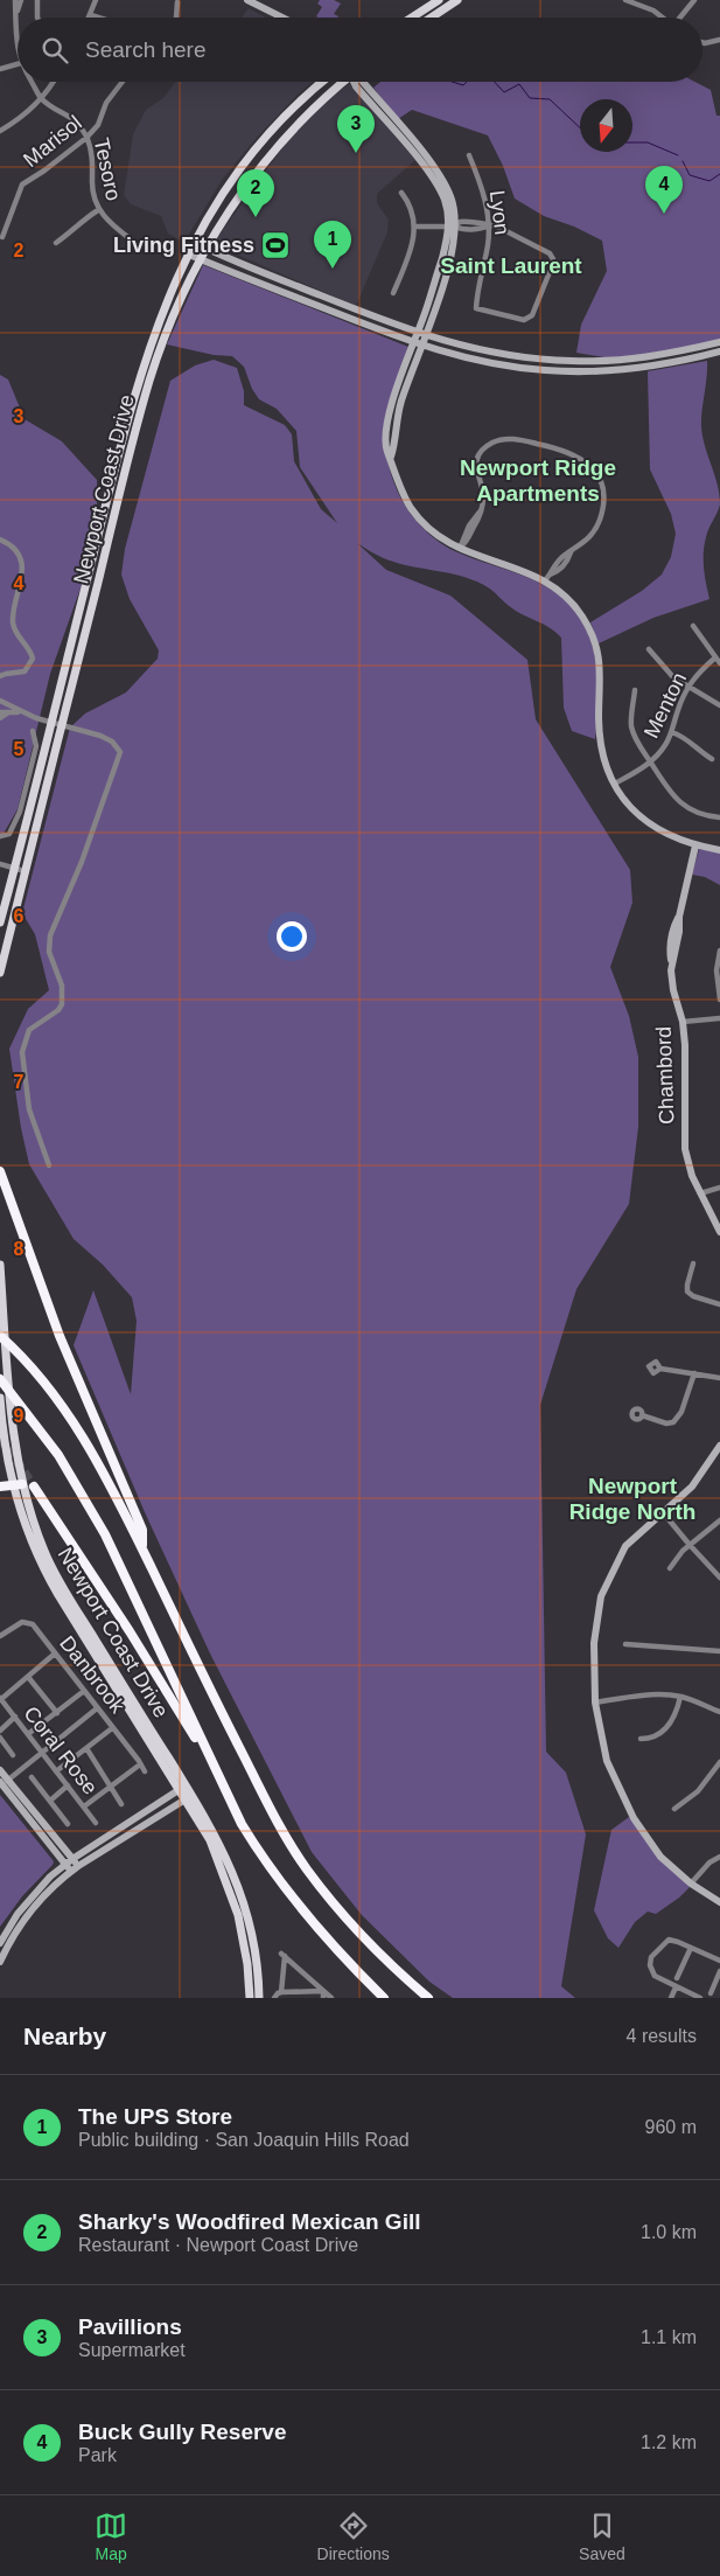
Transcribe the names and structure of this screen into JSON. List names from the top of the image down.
{
  "streets": {
    "main road": ["Newport Coast Drive"],
    "street": [
      "Marisol",
      "Tesoro",
      "Lyon",
      "Menton",
      "Chambord",
      "Danbrook",
      "Coral Rose"
    ]
  },
  "crossings": [
    ["Marisol", "Tesoro"]
  ],
  "districts": ["Saint Laurent", "Newport Ridge Apartments", "Newport Ridge North"],
  "places": {
    "sports": ["Living Fitness"]
  },
  "north": "bottom",
  "page": {
    "search": "Search here",
    "pins": [
      "3",
      "4",
      "2",
      "1"
    ],
    "heading": ["Nearby", "4 results"],
    "list": [
      {
        "mark": "1",
        "name": "The UPS Store",
        "note": "Public building · San Joaquin Hills Road",
        "value": "960 m"
      },
      {
        "mark": "2",
        "name": "Sharky's Woodfired Mexican Gill",
        "note": "Restaurant · Newport Coast Drive",
        "value": "1.0 km"
      },
      {
        "mark": "3",
        "name": "Pavillions",
        "note": "Supermarket",
        "value": "1.1 km"
      },
      {
        "mark": "4",
        "name": "Buck Gully Reserve",
        "note": "Park",
        "value": "1.2 km"
      }
    ],
    "nav": ["Map", "Directions", "Saved"]
  },
  "grid": {
    "rows": [
      "2",
      "3",
      "4",
      "5",
      "6",
      "7",
      "8",
      "9"
    ]
  }
}
